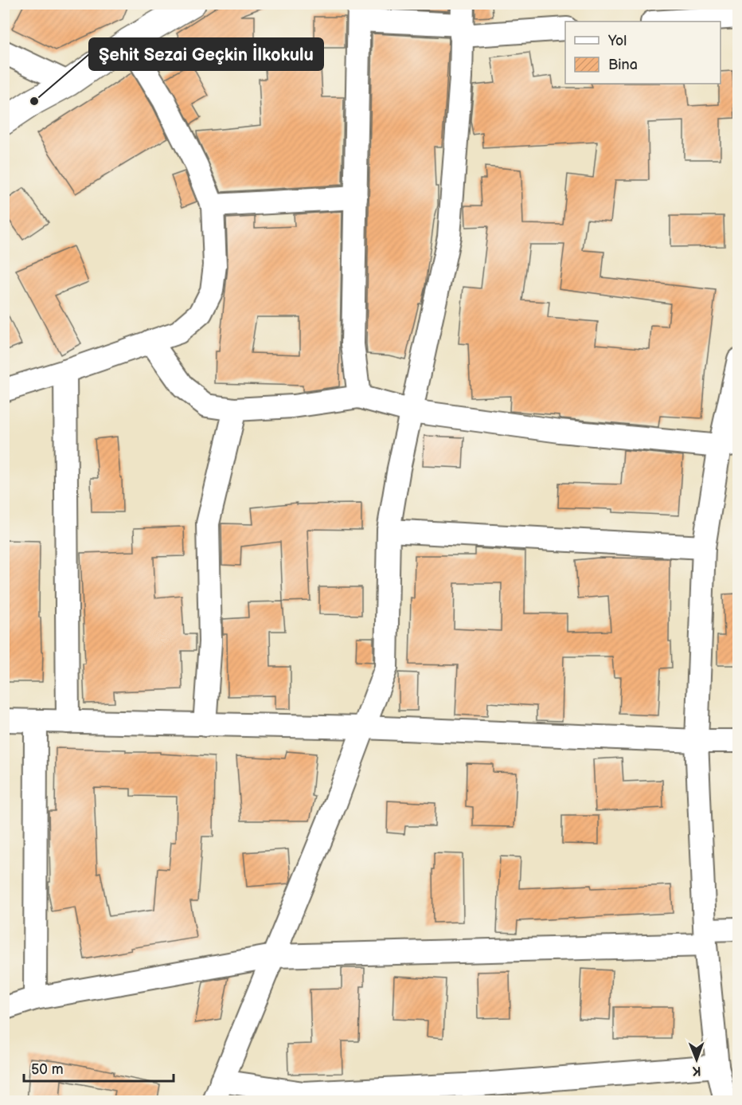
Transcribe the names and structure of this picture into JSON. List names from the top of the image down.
{
  "places": ["Şehit Sezai Geçkin İlkokulu"],
  "legend": ["Yol", "Bina"],
  "scale_bar": "50 m",
  "north": "bottom"
}
